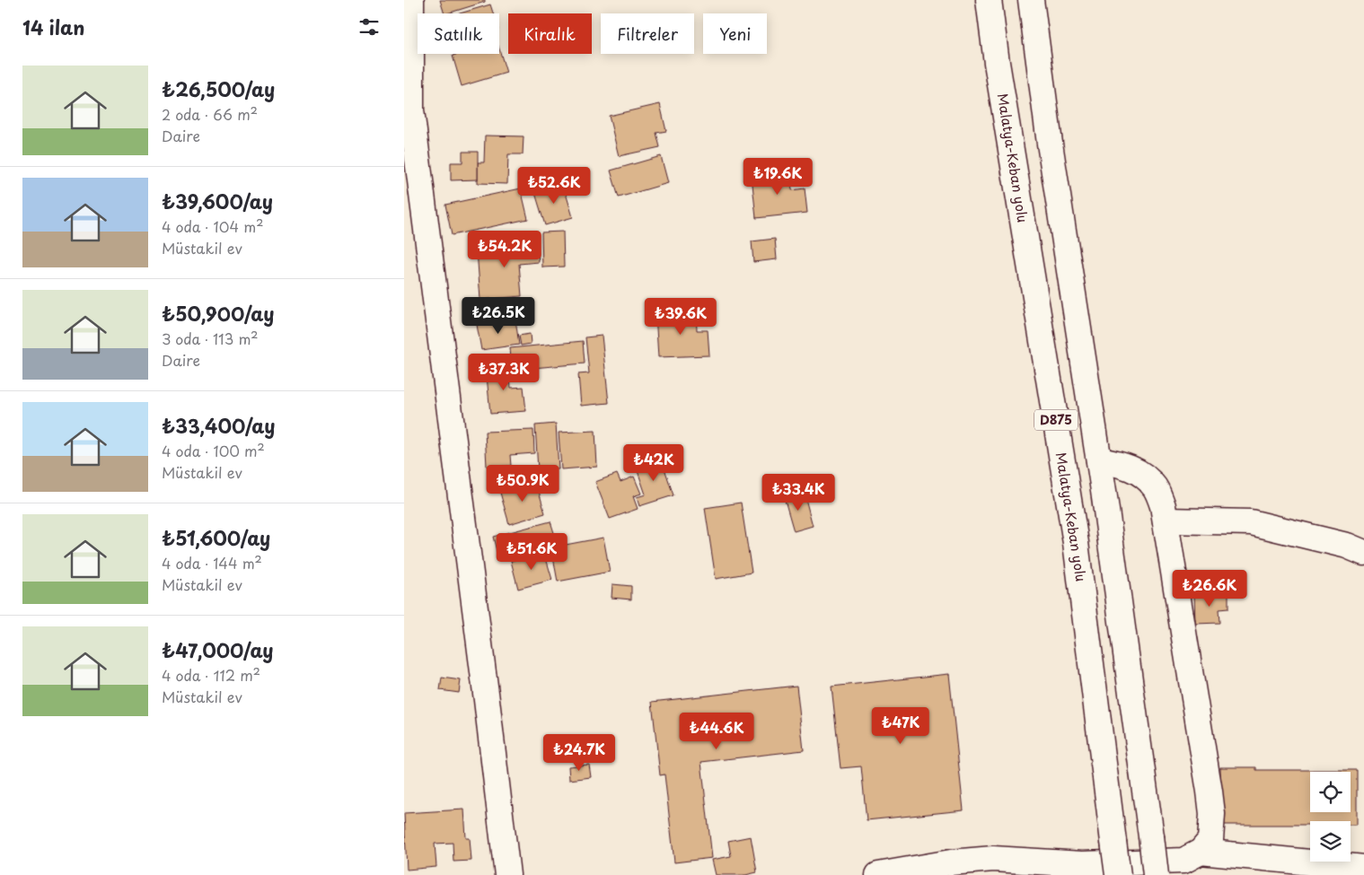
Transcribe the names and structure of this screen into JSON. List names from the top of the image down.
{
  "streets": {
    "main road": ["Malatya-Keban yolu", "D875"]
  },
  "page": {
    "heading": "14 ilan",
    "chip": [
      "Satılık",
      "Kiralık",
      "Filtreler",
      "Yeni"
    ],
    "list": [
      {
        "name": "₺26,500/ay",
        "note": "2 oda · 66 m² · Daire"
      },
      {
        "name": "₺39,600/ay",
        "note": "4 oda · 104 m² · Müstakil ev"
      },
      {
        "name": "₺50,900/ay",
        "note": "3 oda · 113 m² · Daire"
      },
      {
        "name": "₺33,400/ay",
        "note": "4 oda · 100 m² · Müstakil ev"
      },
      {
        "name": "₺51,600/ay",
        "note": "4 oda · 144 m² · Müstakil ev"
      },
      {
        "name": "₺47,000/ay",
        "note": "4 oda · 112 m² · Müstakil ev"
      }
    ],
    "price": [
      "₺19.6K",
      "₺52.6K",
      "₺54.2K",
      "₺26.5K",
      "₺39.6K",
      "₺37.3K",
      "₺42K",
      "₺50.9K",
      "₺33.4K",
      "₺51.6K",
      "₺26.6K",
      "₺47K",
      "₺44.6K",
      "₺24.7K"
    ]
  }
}
